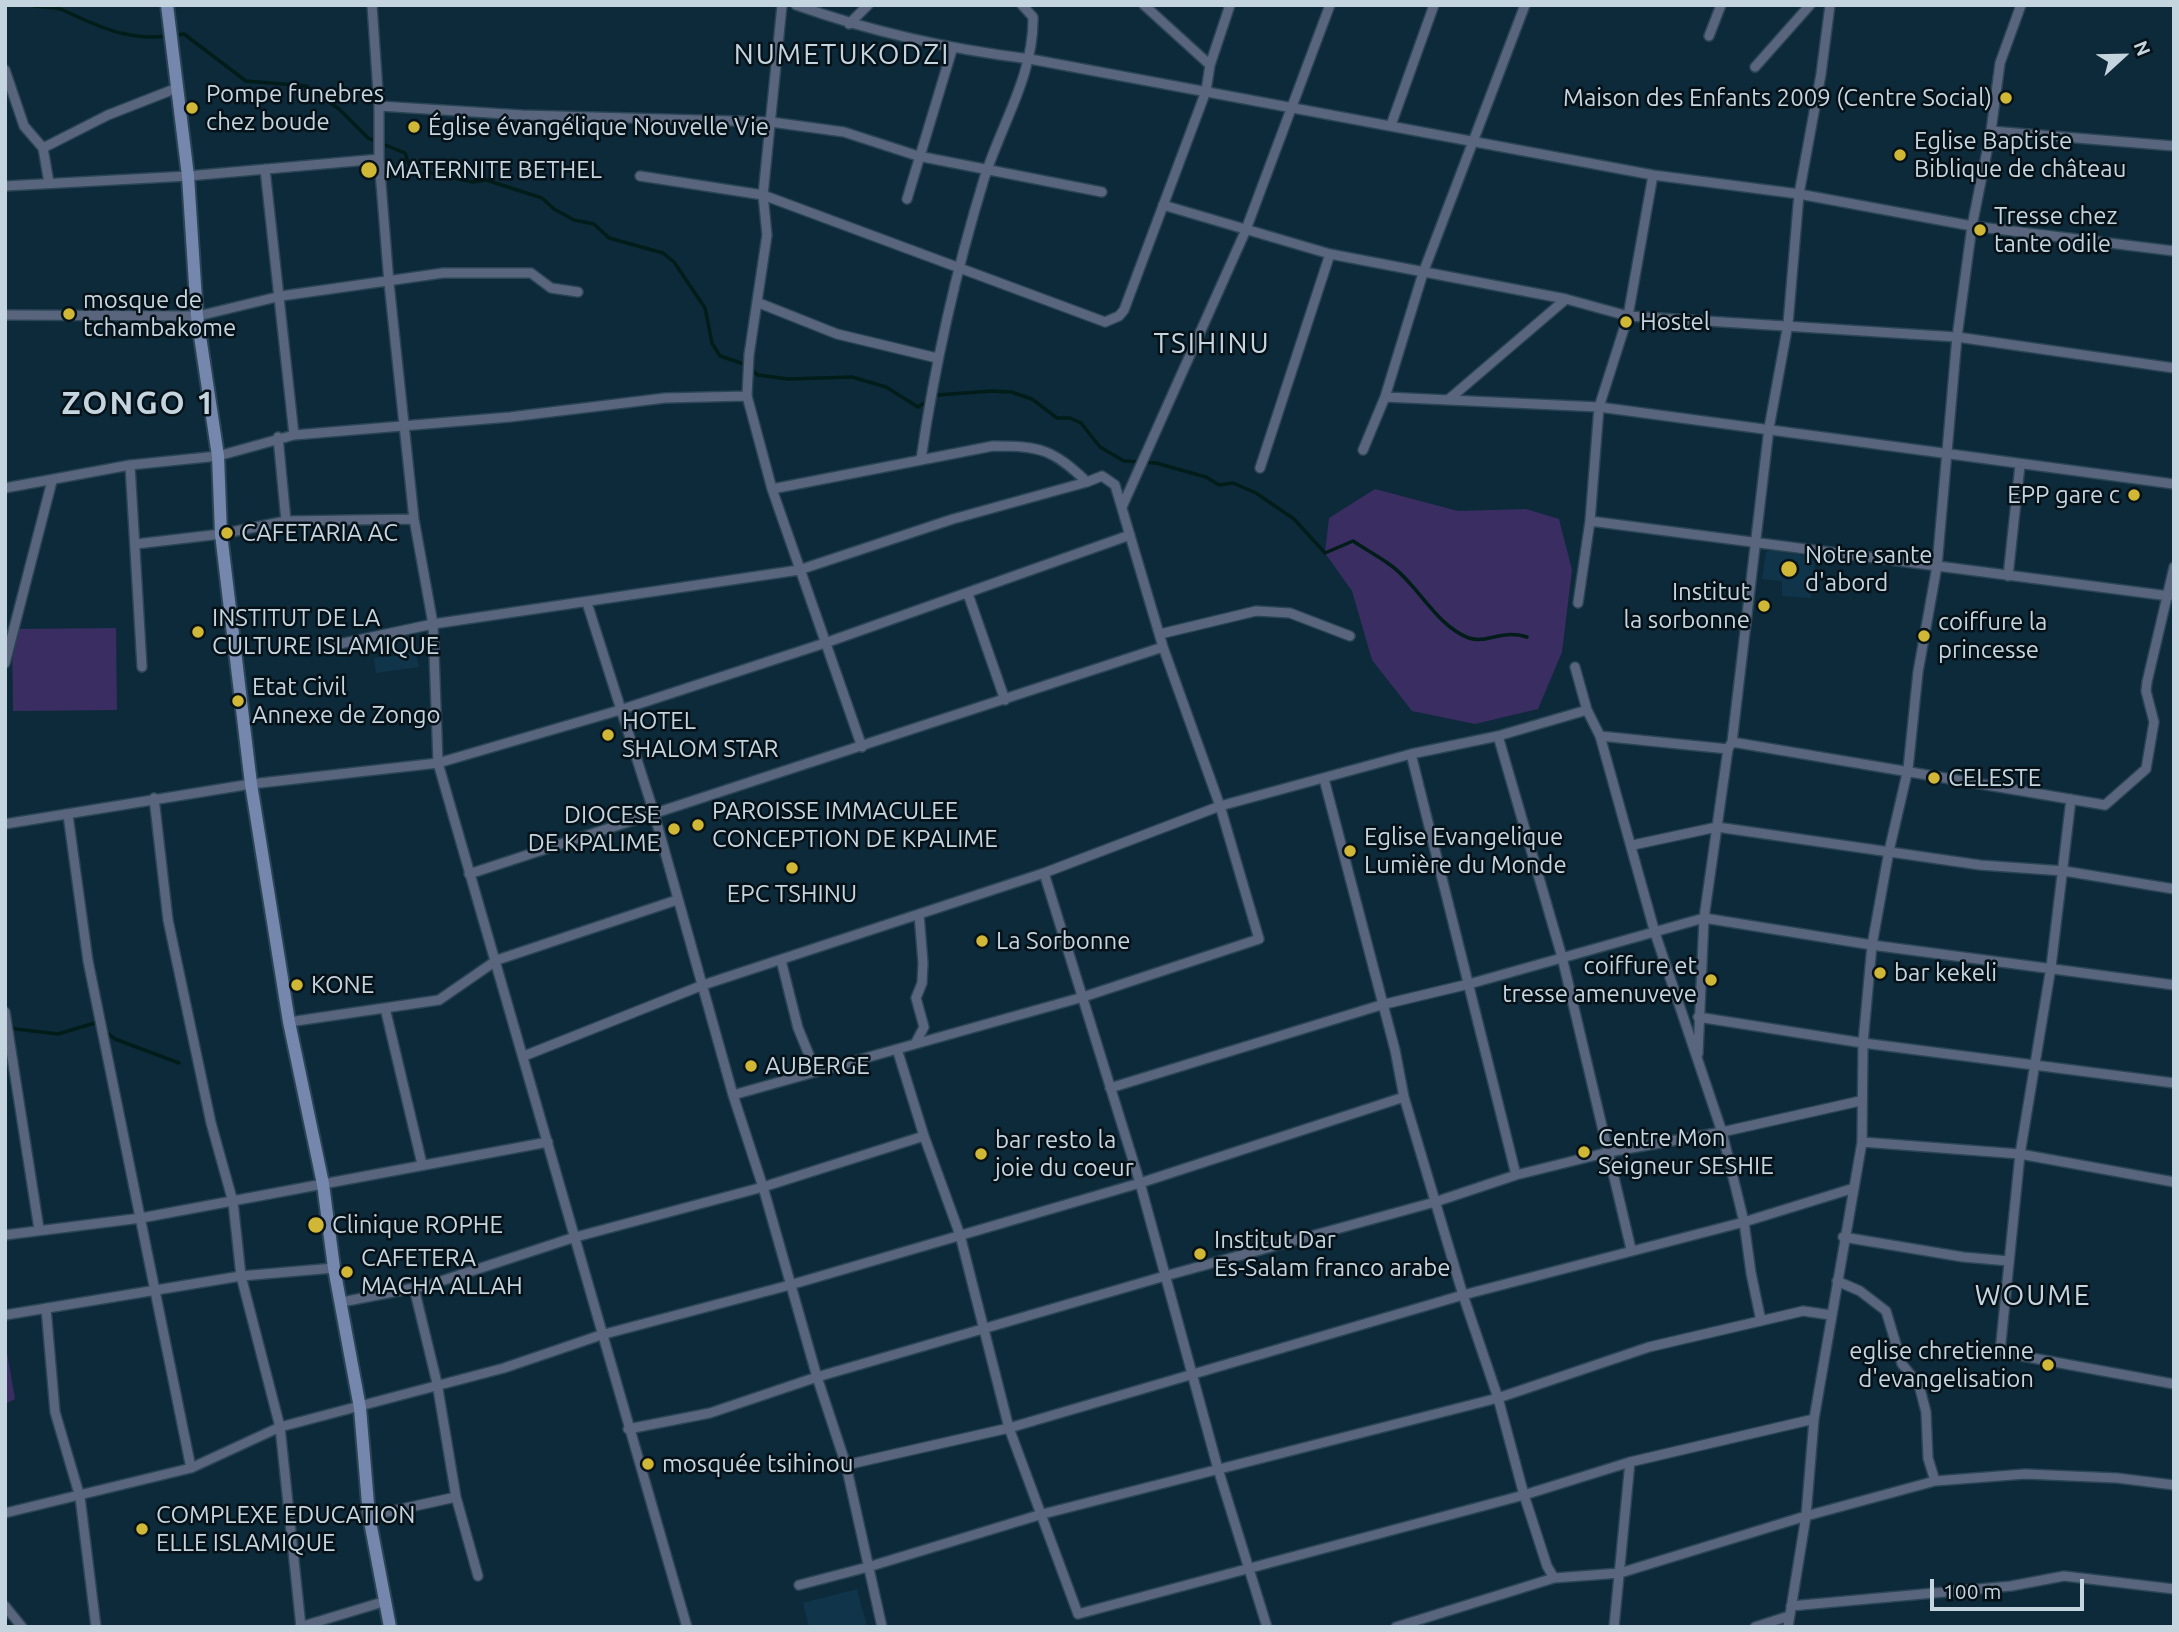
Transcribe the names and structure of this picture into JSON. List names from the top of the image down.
{
  "districts": [
    "NUMETUKODZI",
    "TSIHINU",
    "ZONGO 1",
    "WOUME"
  ],
  "places": [
    "Maison des Enfants 2009 (Centre Social)",
    "Pompe funebres chez boude",
    "Église évangélique Nouvelle Vie",
    "Eglise Baptiste Biblique de château",
    "MATERNITE BETHEL",
    "Tresse chez tante odile",
    "mosque de tchambakome",
    "Hostel",
    "EPP gare c",
    "CAFETARIA AC",
    "Notre sante d'abord",
    "Institut la sorbonne",
    "INSTITUT DE LA CULTURE ISLAMIQUE",
    "coiffure la princesse",
    "Etat Civil Annexe de Zongo",
    "HOTEL SHALOM STAR",
    "CELESTE",
    "PAROISSE IMMACULEE CONCEPTION DE KPALIME",
    "DIOCESE DE KPALIME",
    "Eglise Evangelique Lumière du Monde",
    "EPC TSHINU",
    "La Sorbonne",
    "bar kekeli",
    "coiffure et tresse amenuveve",
    "KONE",
    "AUBERGE",
    "Centre Mon Seigneur SESHIE",
    "bar resto la joie du coeur",
    "Clinique ROPHE",
    "Institut Dar Es-Salam franco arabe",
    "CAFETERA MACHA ALLAH",
    "eglise chretienne d'evangelisation",
    "mosquée tsihinou",
    "COMPLEXE EDUCATION ELLE ISLAMIQUE"
  ],
  "scale_bar": "100 m",
  "north": "right"
}
